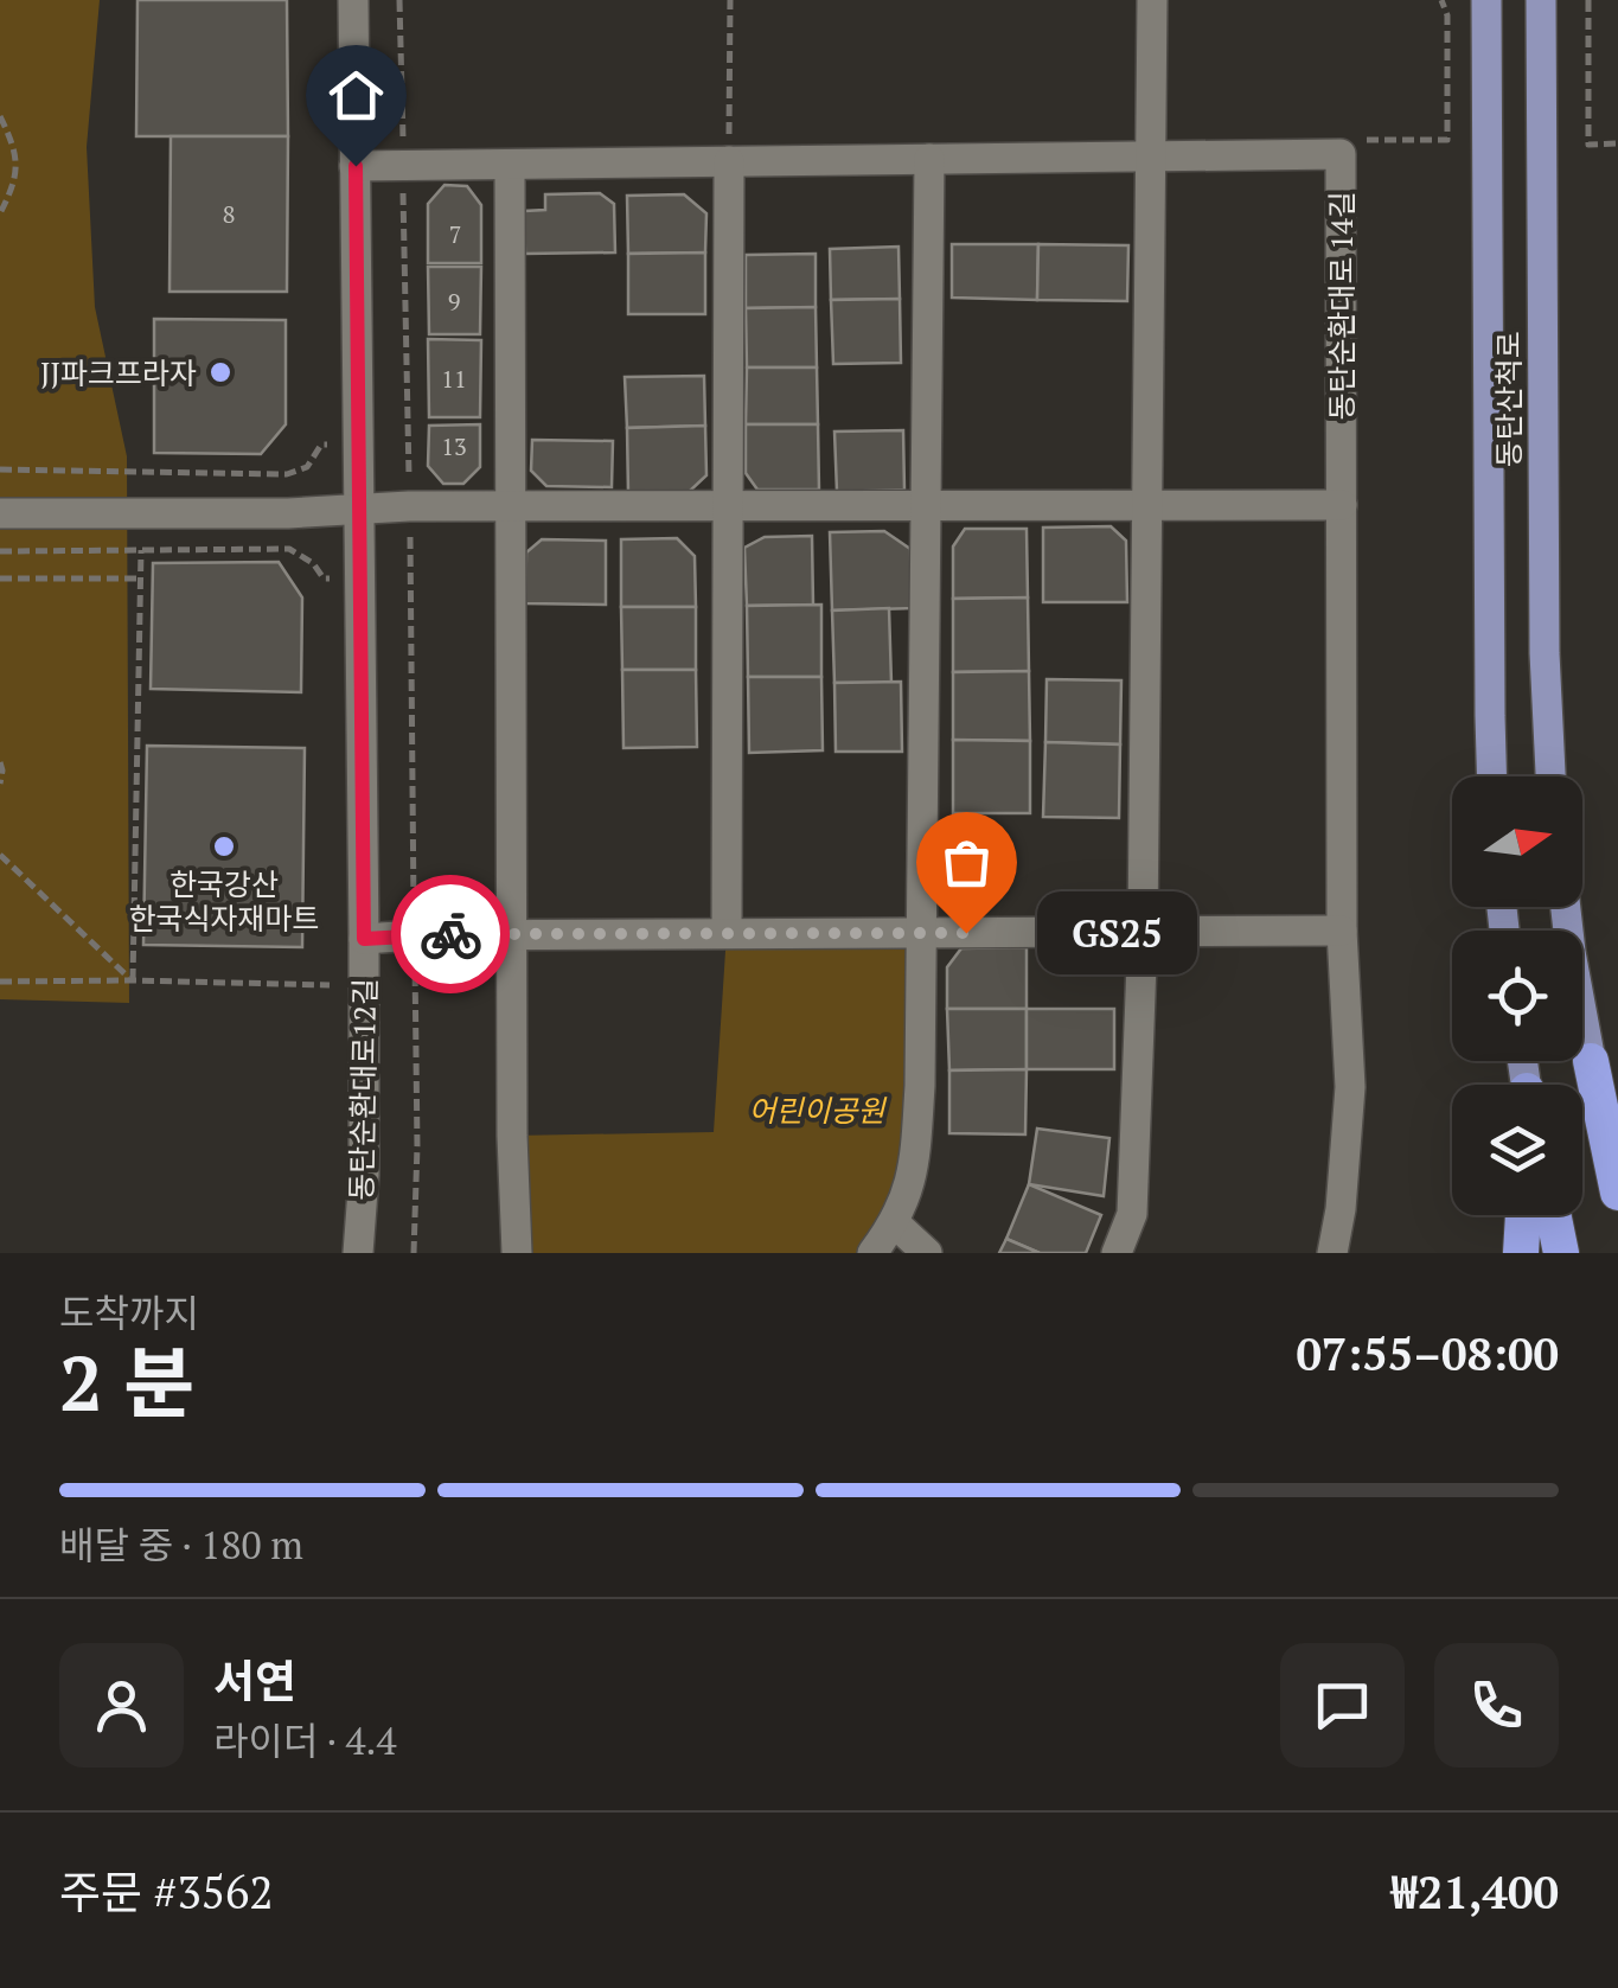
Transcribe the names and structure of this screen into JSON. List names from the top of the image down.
{
  "streets": {
    "main road": ["동탄산척로"],
    "street": ["동탄순환대로 14길", "동탄순환대로12길"]
  },
  "crossings": [
    ["동탄순환대로 14길", "동탄순환대로12길"]
  ],
  "parks": ["어린이공원"],
  "places": ["JJ파크프라자", "한국강산 한국식자재마트", "GS25"],
  "house_numbers": [
    "8",
    "7",
    "9",
    "11",
    "13"
  ],
  "north": "right",
  "page": {
    "bubble": "GS25",
    "heading": ["2 분", "도착까지", "07:55–08:00"],
    "panel": [
      "서연",
      "라이더 · 4.4",
      "주문 #3562",
      "₩21,400"
    ],
    "bar": "배달 중 · 180 m"
  }
}
